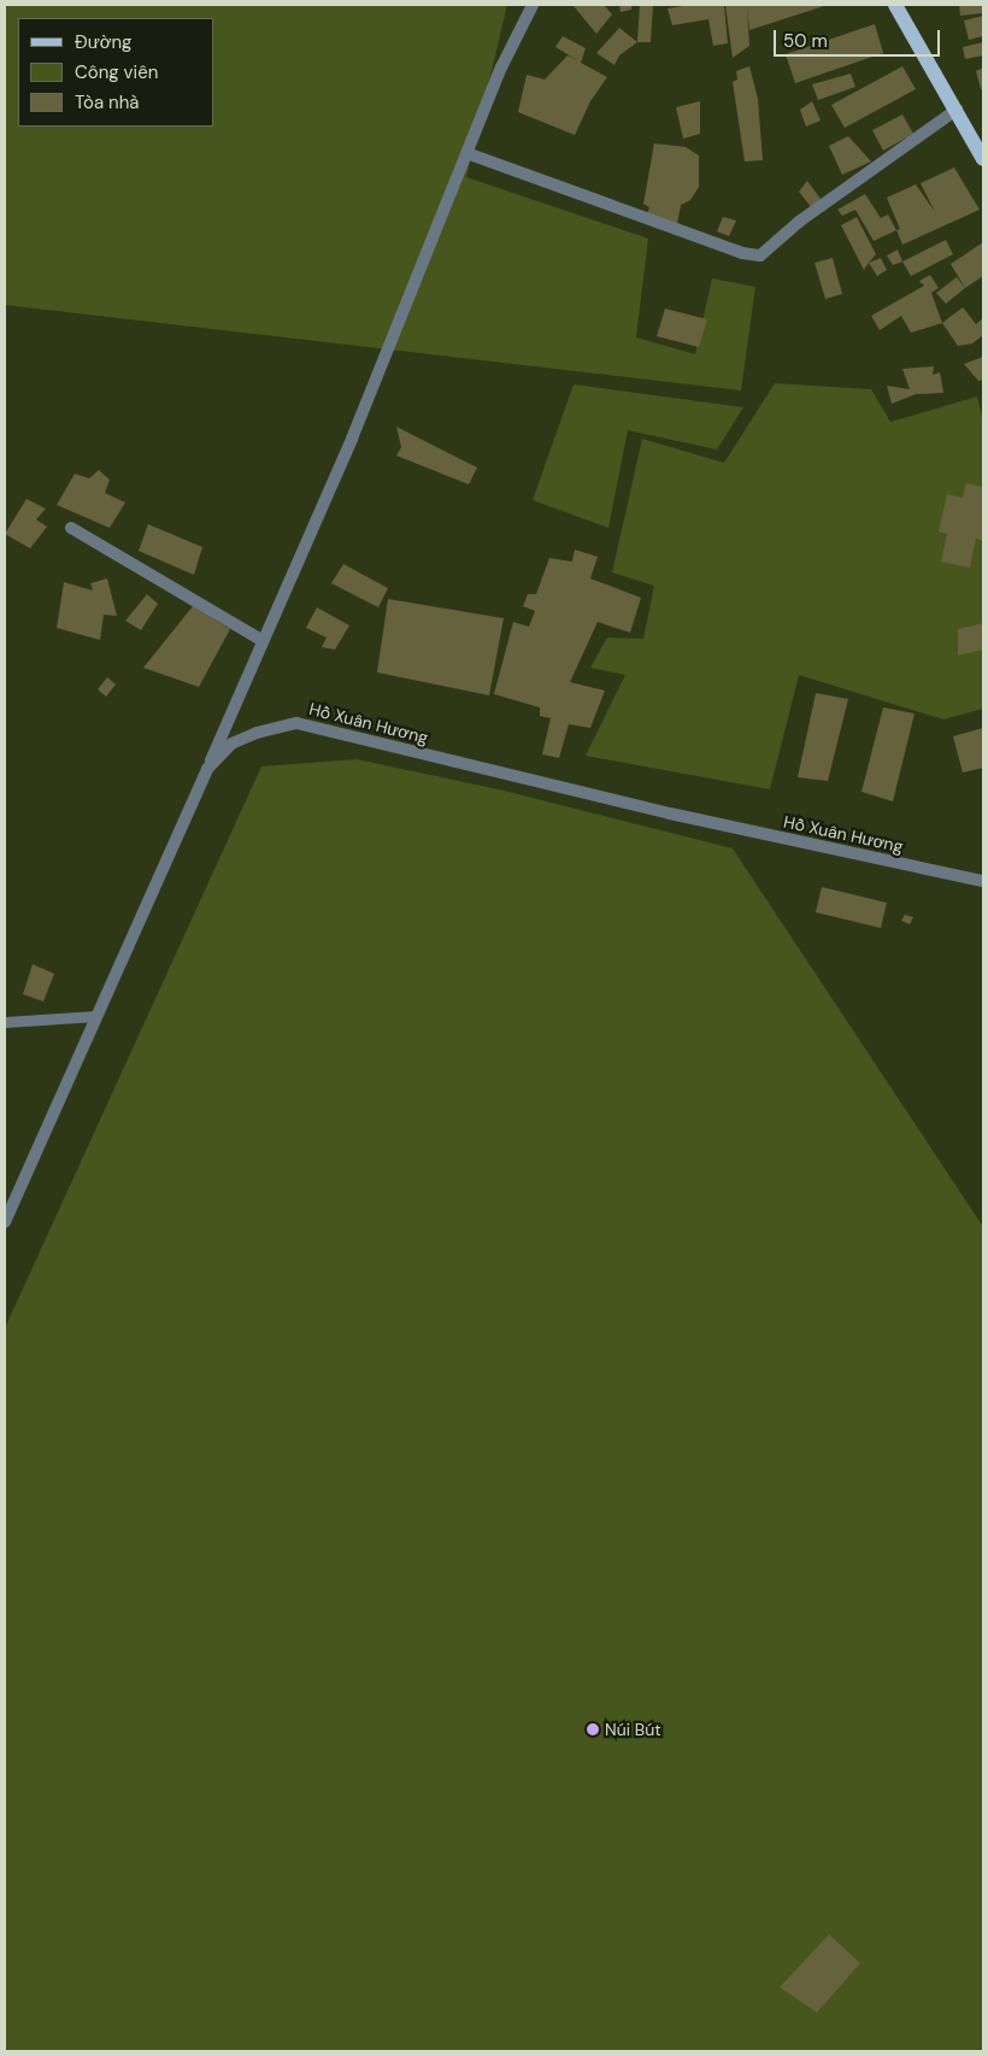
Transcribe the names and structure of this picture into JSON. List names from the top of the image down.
{
  "streets": {
    "street": ["Hồ Xuân Hương"]
  },
  "places": ["Núi Bút"],
  "legend": ["Đường", "Công viên", "Tòa nhà"],
  "scale_bar": "50 m"
}
